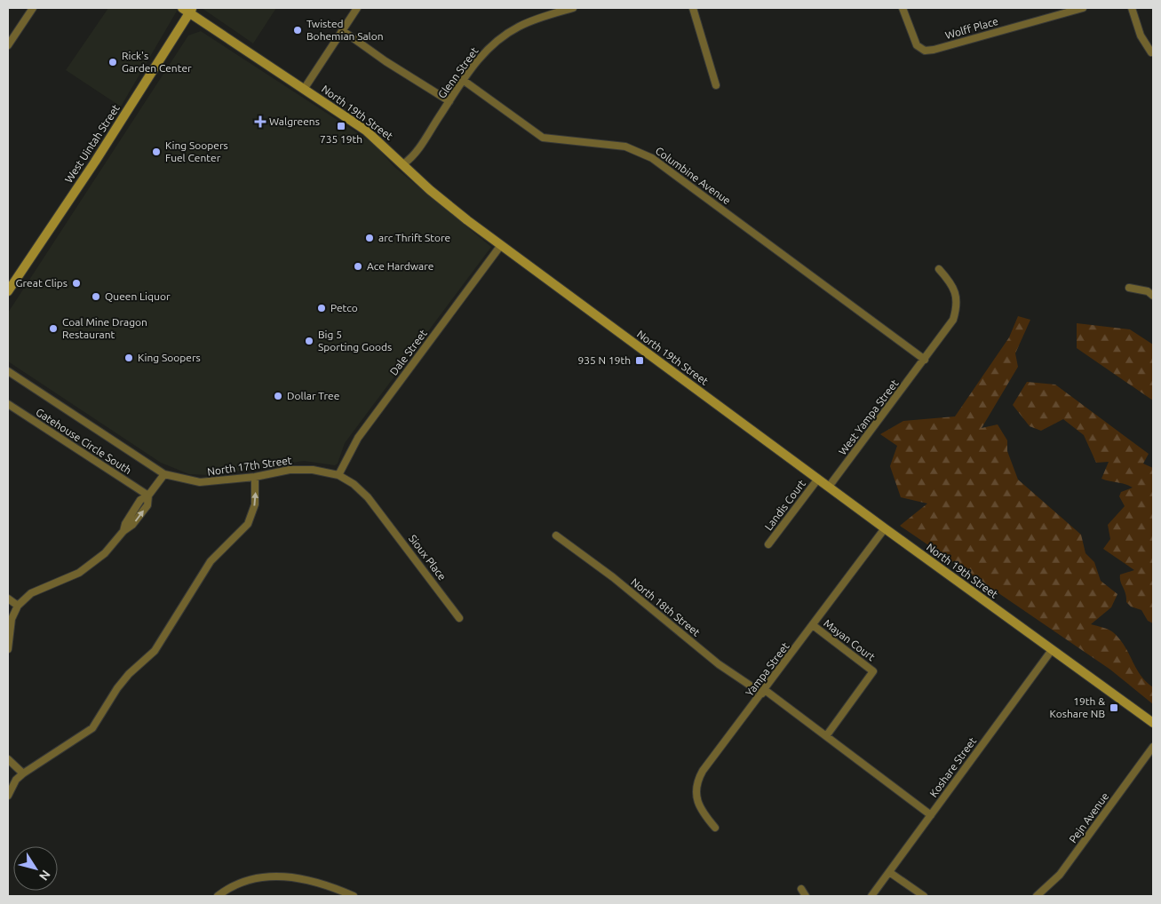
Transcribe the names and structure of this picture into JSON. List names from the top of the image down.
{
  "streets": {
    "street": [
      "Wolff Place",
      "Glenn Street",
      "North 19th Street",
      "West Uintah Street",
      "Columbine Avenue",
      "Dale Street",
      "West Yampa Street",
      "Gatehouse Circle South",
      "North 17th Street",
      "Landis Court",
      "Sioux Place",
      "North 18th Street",
      "Mayan Court",
      "Yampa Street",
      "Koshare Street",
      "Pejn Avenue"
    ]
  },
  "crossings": [
    ["Glenn Street", "North 19th Street"],
    ["Glenn Street", "Columbine Avenue"],
    ["North 19th Street", "West Uintah Street"],
    ["North 19th Street", "Dale Street"],
    ["North 19th Street", "West Yampa Street"],
    ["North 19th Street", "Landis Court"],
    ["North 19th Street", "Yampa Street"],
    ["North 19th Street", "Koshare Street"],
    ["Columbine Avenue", "West Yampa Street"],
    ["Dale Street", "North 17th Street"],
    ["North 17th Street", "Sioux Place"],
    ["North 18th Street", "Mayan Court"],
    ["North 18th Street", "Yampa Street"],
    ["North 18th Street", "Koshare Street"],
    ["Mayan Court", "Yampa Street"]
  ],
  "places": {
    "other": [
      "Twisted Bohemian Salon",
      "Rick's Garden Center",
      "King Soopers Fuel Center",
      "arc Thrift Store",
      "Ace Hardware",
      "Great Clips",
      "Queen Liquor",
      "Petco",
      "Coal Mine Dragon Restaurant",
      "Big 5 Sporting Goods",
      "King Soopers",
      "Dollar Tree"
    ],
    "health": ["Walgreens"],
    "transit": ["735 19th", "935 N 19th", "19th & Koshare NB"]
  },
  "north": "bottom right"
}
